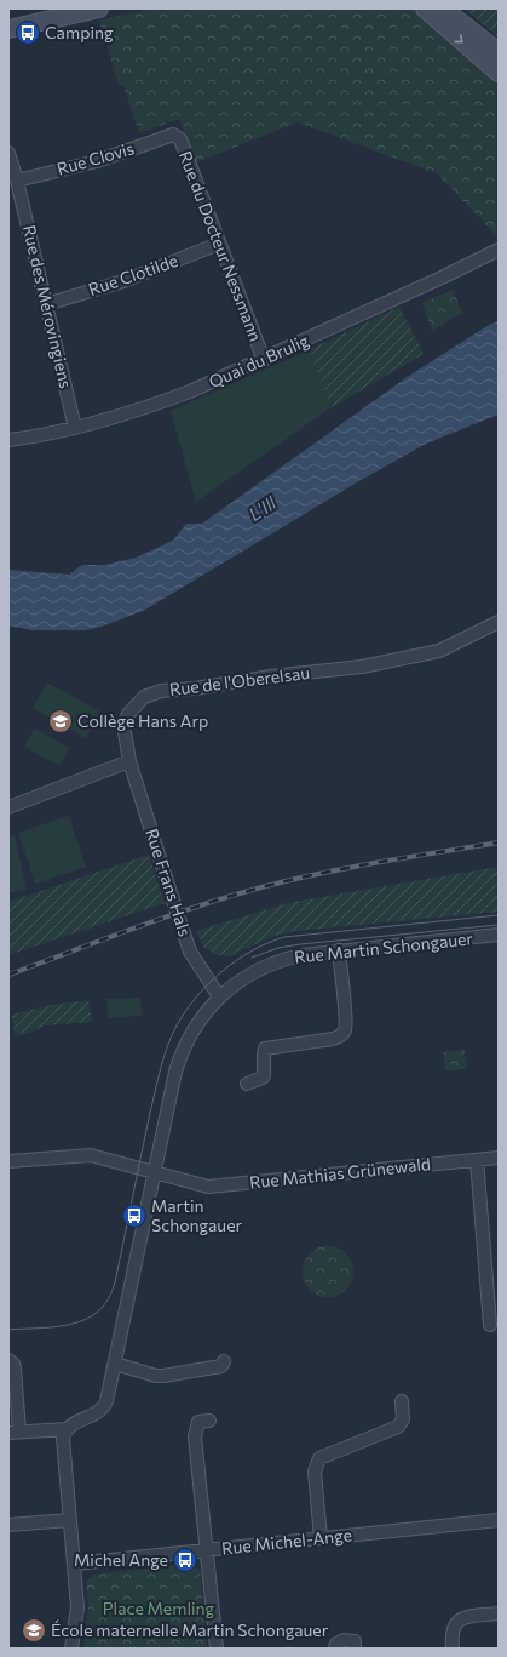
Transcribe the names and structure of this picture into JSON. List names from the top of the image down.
{
  "streets": {
    "street": [
      "Rue Clovis",
      "Rue du Docteur Nessmann",
      "Rue Clotilde",
      "Rue des Mérovingiens",
      "Quai du Brulig",
      "Rue de l'Oberelsau",
      "Rue Frans Hals",
      "Rue Martin Schongauer",
      "Rue Mathias Grünewald",
      "Rue Michel-Ange"
    ]
  },
  "crossings": [
    ["Rue Clovis", "Rue du Docteur Nessmann"],
    ["Rue Clovis", "Rue des Mérovingiens"],
    ["Rue du Docteur Nessmann", "Rue Clotilde"],
    ["Rue du Docteur Nessmann", "Quai du Brulig"],
    ["Rue Clotilde", "Rue des Mérovingiens"],
    ["Rue des Mérovingiens", "Quai du Brulig"],
    ["Rue de l'Oberelsau", "Rue Frans Hals"],
    ["Rue Frans Hals", "Rue Martin Schongauer"],
    ["Rue Martin Schongauer", "Rue Mathias Grünewald"]
  ],
  "water": ["L'Ill"],
  "parks": ["Place Memling"],
  "places": {
    "bus stop": ["Camping", "Martin Schongauer", "Michel Ange"],
    "school or university": ["Collège Hans Arp", "École maternelle Martin Schongauer"]
  }
}
